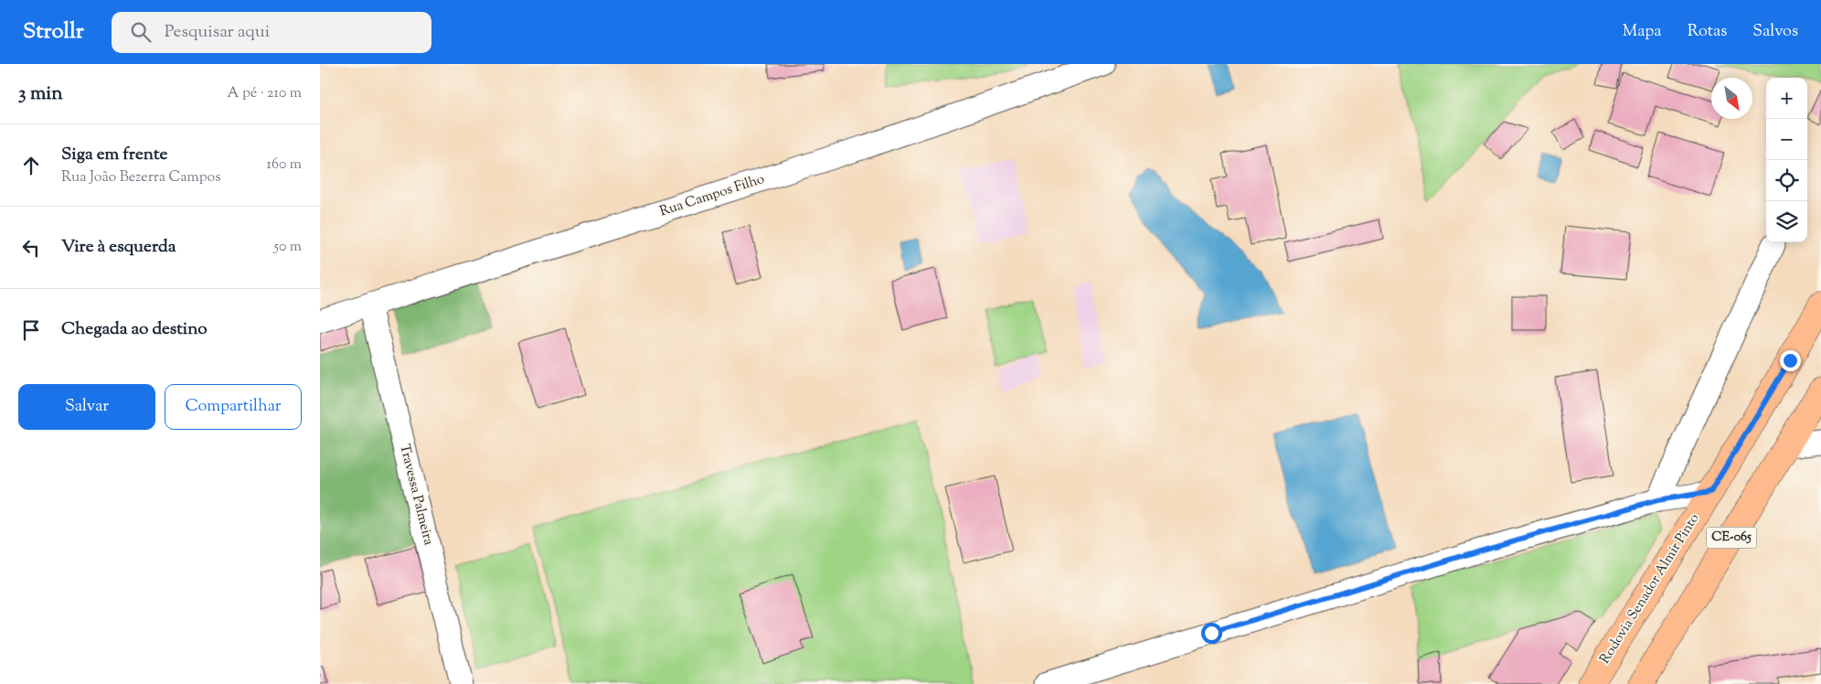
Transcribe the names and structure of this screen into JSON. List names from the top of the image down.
{
  "streets": {
    "main road": ["CE-065", "Rodovia Senador Almir Pinto"],
    "street": ["Rua Campos Filho", "Travessa Palmeira"]
  },
  "crossings": [
    ["Rua Campos Filho", "Travessa Palmeira"]
  ],
  "north": "bottom right",
  "page": {
    "header": "Strollr",
    "search": "Pesquisar aqui",
    "nav": ["Mapa", "Rotas", "Salvos"],
    "heading": ["3 min", "A pé · 210 m"],
    "map_buttons": ["+", "−"],
    "list": [
      ["Siga em frente", "Rua João Bezerra Campos", "160 m"],
      ["Vire à esquerda", "50 m"],
      "Chegada ao destino"
    ],
    "buttons": ["Salvar", "Compartilhar"]
  }
}
